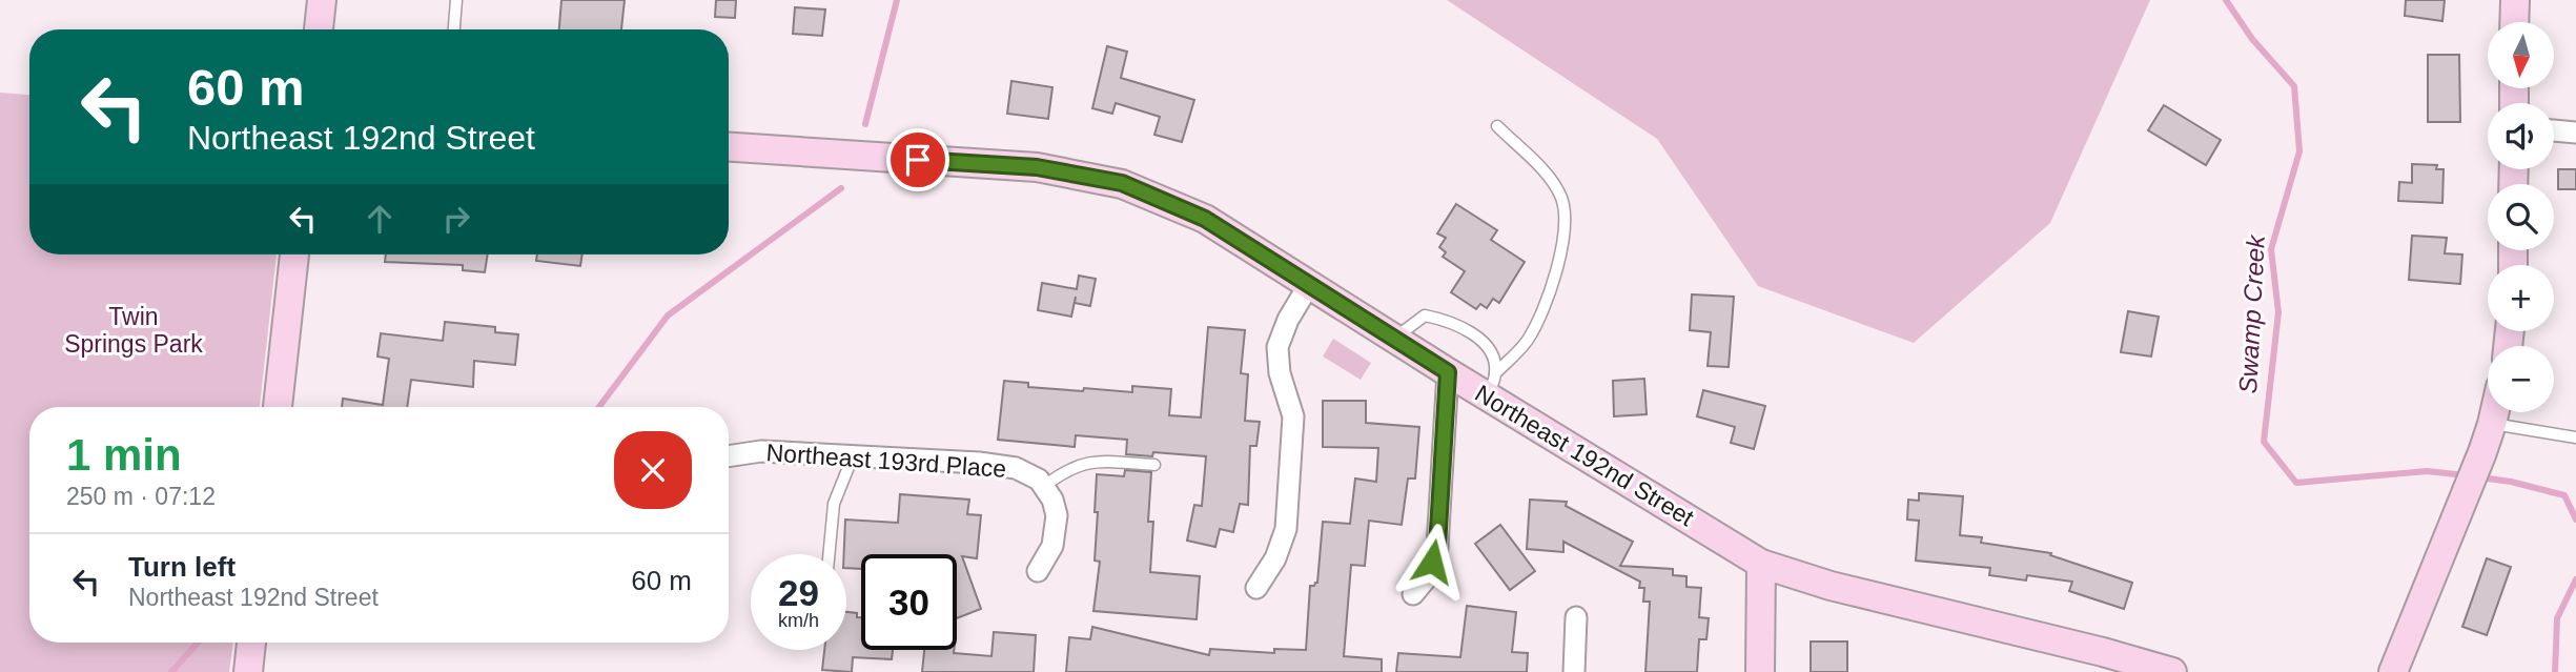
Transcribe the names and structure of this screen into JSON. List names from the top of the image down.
{
  "streets": {
    "street": ["Northeast 192nd Street", "Northeast 193rd Place"]
  },
  "water": ["Swamp Creek"],
  "parks": ["Twin Springs Park"],
  "north": "bottom",
  "page": {
    "map_buttons": ["+", "−"],
    "turn": ["60 m", "Northeast 192nd Street"],
    "heading": ["1 min", "250 m · 07:12"],
    "list": [
      {
        "name": "Turn left",
        "note": "Northeast 192nd Street",
        "value": "60 m"
      }
    ],
    "speed": "29 km/h",
    "limit": "30"
  }
}
